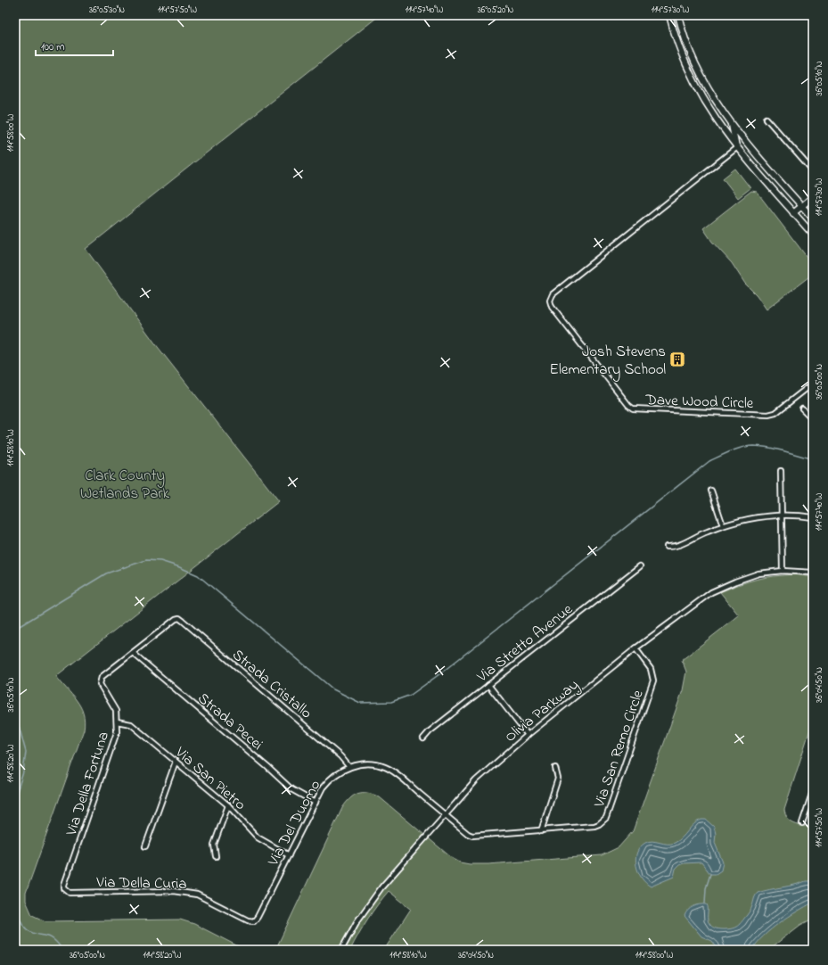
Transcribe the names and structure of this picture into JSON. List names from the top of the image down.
{
  "streets": {
    "street": [
      "Dave Wood Circle",
      "Via Stretto Avenue",
      "Strada Cristallo",
      "Olivia Parkway",
      "Strada Pecei",
      "Via San Remo Circle",
      "Via San Pietro",
      "Via Della Fortuna",
      "Via Del Duomo",
      "Via Della Curia"
    ]
  },
  "crossings": [
    ["Strada Cristallo", "Strada Pecei"],
    ["Strada Cristallo", "Via Della Fortuna"],
    ["Strada Cristallo", "Via Del Duomo"],
    ["Olivia Parkway", "Via San Remo Circle"],
    ["Olivia Parkway", "Via Del Duomo"],
    ["Strada Pecei", "Via Della Fortuna"],
    ["Strada Pecei", "Via Del Duomo"],
    ["Via San Remo Circle", "Via Del Duomo"],
    ["Via San Pietro", "Via Della Fortuna"],
    ["Via San Pietro", "Via Del Duomo"],
    ["Via Della Fortuna", "Via Della Curia"],
    ["Via Del Duomo", "Via Della Curia"]
  ],
  "parks": ["Clark County Wetlands Park"],
  "places": {
    "building": ["Josh Stevens Elementary School"]
  },
  "scale_bar": "100 m",
  "coordinates": [
    "36°05'30\"N",
    "114°57'50\"W",
    "114°57'40\"W",
    "36°05'20\"N",
    "114°57'30\"W",
    "36°05'10\"N",
    "114°58'00\"W",
    "36°05'00\"N",
    "114°58'10\"W",
    "36°04'50\"N",
    "114°58'20\"W"
  ]
}
